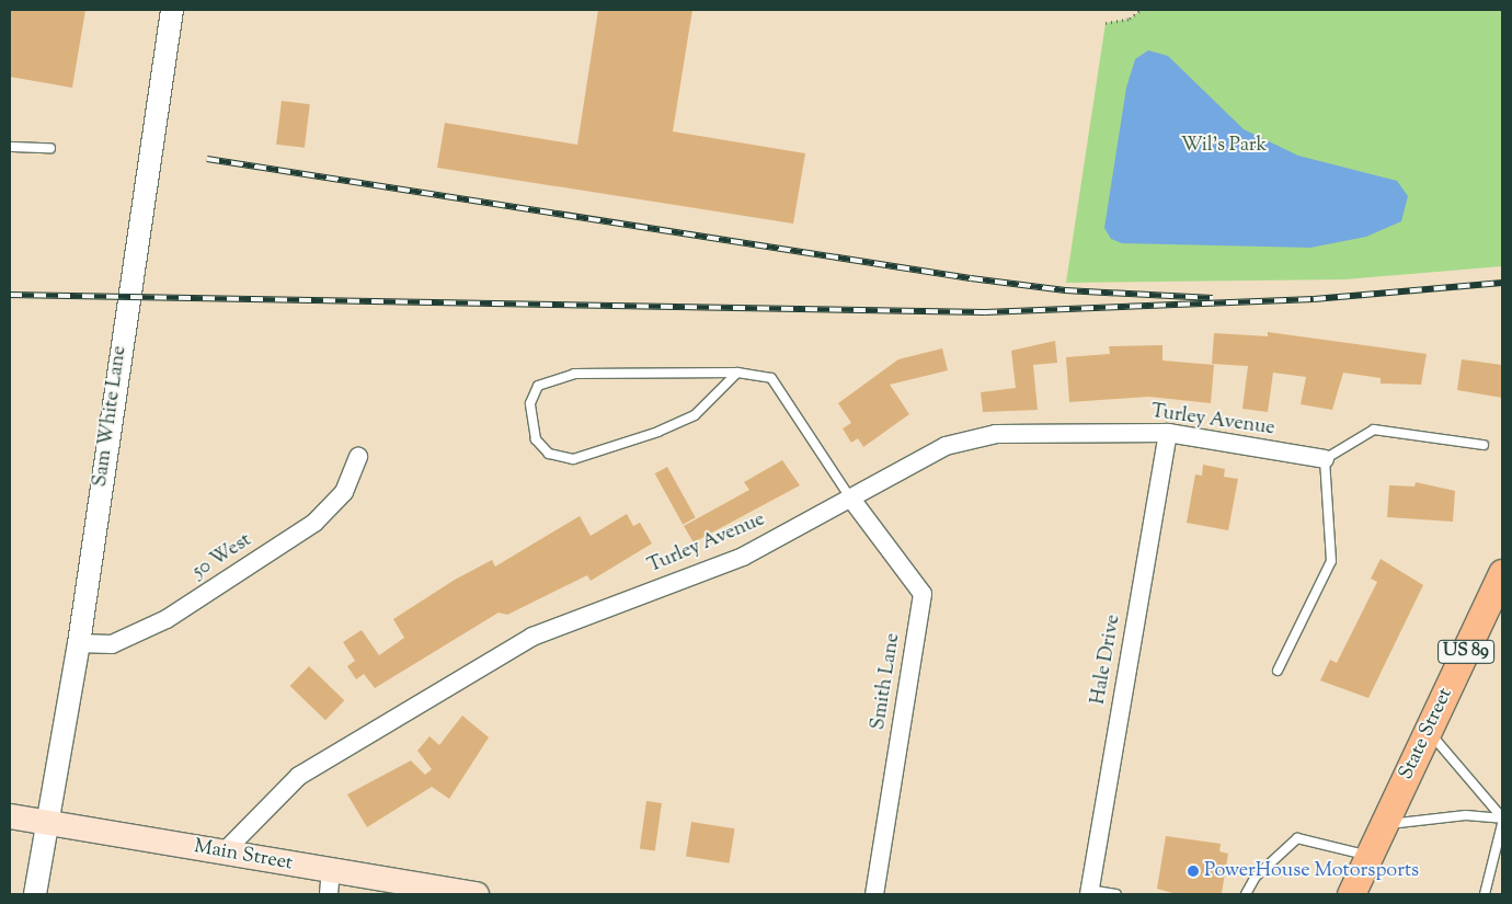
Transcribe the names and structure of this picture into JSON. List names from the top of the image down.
{
  "streets": {
    "main road": ["US 89", "State Street", "Main Street"],
    "street": [
      "Sam White Lane",
      "Turley Avenue",
      "50 West",
      "Hale Drive",
      "Smith Lane"
    ]
  },
  "crossings": [
    ["Sam White Lane", "50 West"],
    ["Sam White Lane", "Main Street"],
    ["Turley Avenue", "Hale Drive"],
    ["Turley Avenue", "Smith Lane"],
    ["Turley Avenue", "Main Street"]
  ],
  "parks": ["Wil's Park"],
  "places": ["PowerHouse Motorsports"]
}
